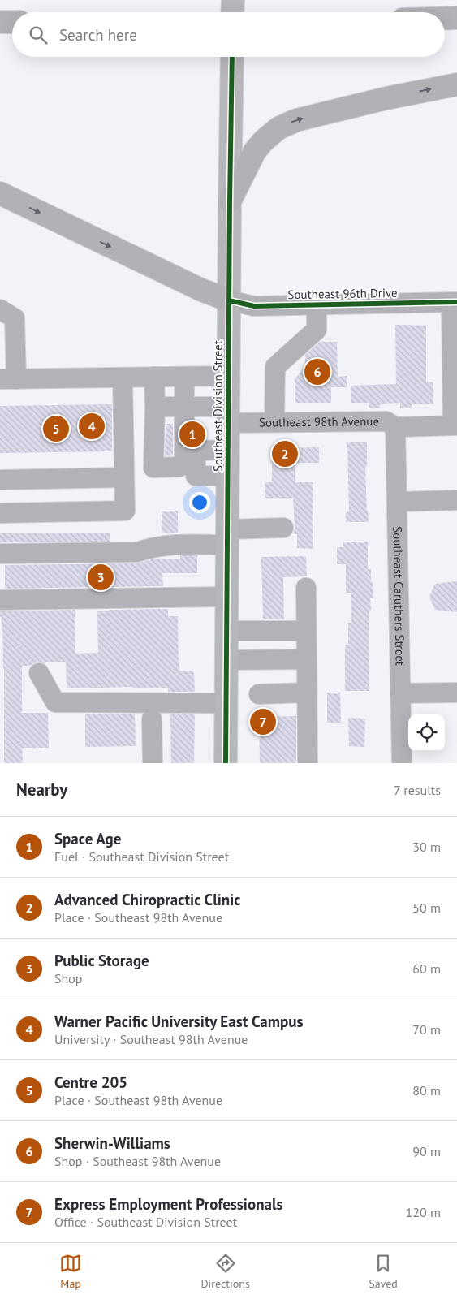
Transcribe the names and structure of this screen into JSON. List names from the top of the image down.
{
  "streets": {
    "main road": ["Southeast Division Street"],
    "street": ["Southeast 96th Drive", "Southeast 98th Avenue", "Southeast Caruthers Street"]
  },
  "crossings": [
    ["Southeast 96th Drive", "Southeast Division Street"],
    ["Southeast Division Street", "Southeast 98th Avenue"],
    ["Southeast 98th Avenue", "Southeast Caruthers Street"]
  ],
  "page": {
    "search": "Search here",
    "pins": [
      "6",
      "4",
      "5",
      "1",
      "2",
      "3",
      "7"
    ],
    "heading": ["Nearby", "7 results"],
    "list": [
      {
        "mark": "1",
        "name": "Space Age",
        "note": "Fuel · Southeast Division Street",
        "value": "30 m"
      },
      {
        "mark": "2",
        "name": "Advanced Chiropractic Clinic",
        "note": "Place · Southeast 98th Avenue",
        "value": "50 m"
      },
      {
        "mark": "3",
        "name": "Public Storage",
        "note": "Shop",
        "value": "60 m"
      },
      {
        "mark": "4",
        "name": "Warner Pacific University East Campus",
        "note": "University · Southeast 98th Avenue",
        "value": "70 m"
      },
      {
        "mark": "5",
        "name": "Centre 205",
        "note": "Place · Southeast 98th Avenue",
        "value": "80 m"
      },
      {
        "mark": "6",
        "name": "Sherwin-Williams",
        "note": "Shop · Southeast 98th Avenue",
        "value": "90 m"
      },
      {
        "mark": "7",
        "name": "Express Employment Professionals",
        "note": "Office · Southeast Division Street",
        "value": "120 m"
      }
    ],
    "nav": ["Map", "Directions", "Saved"]
  }
}
